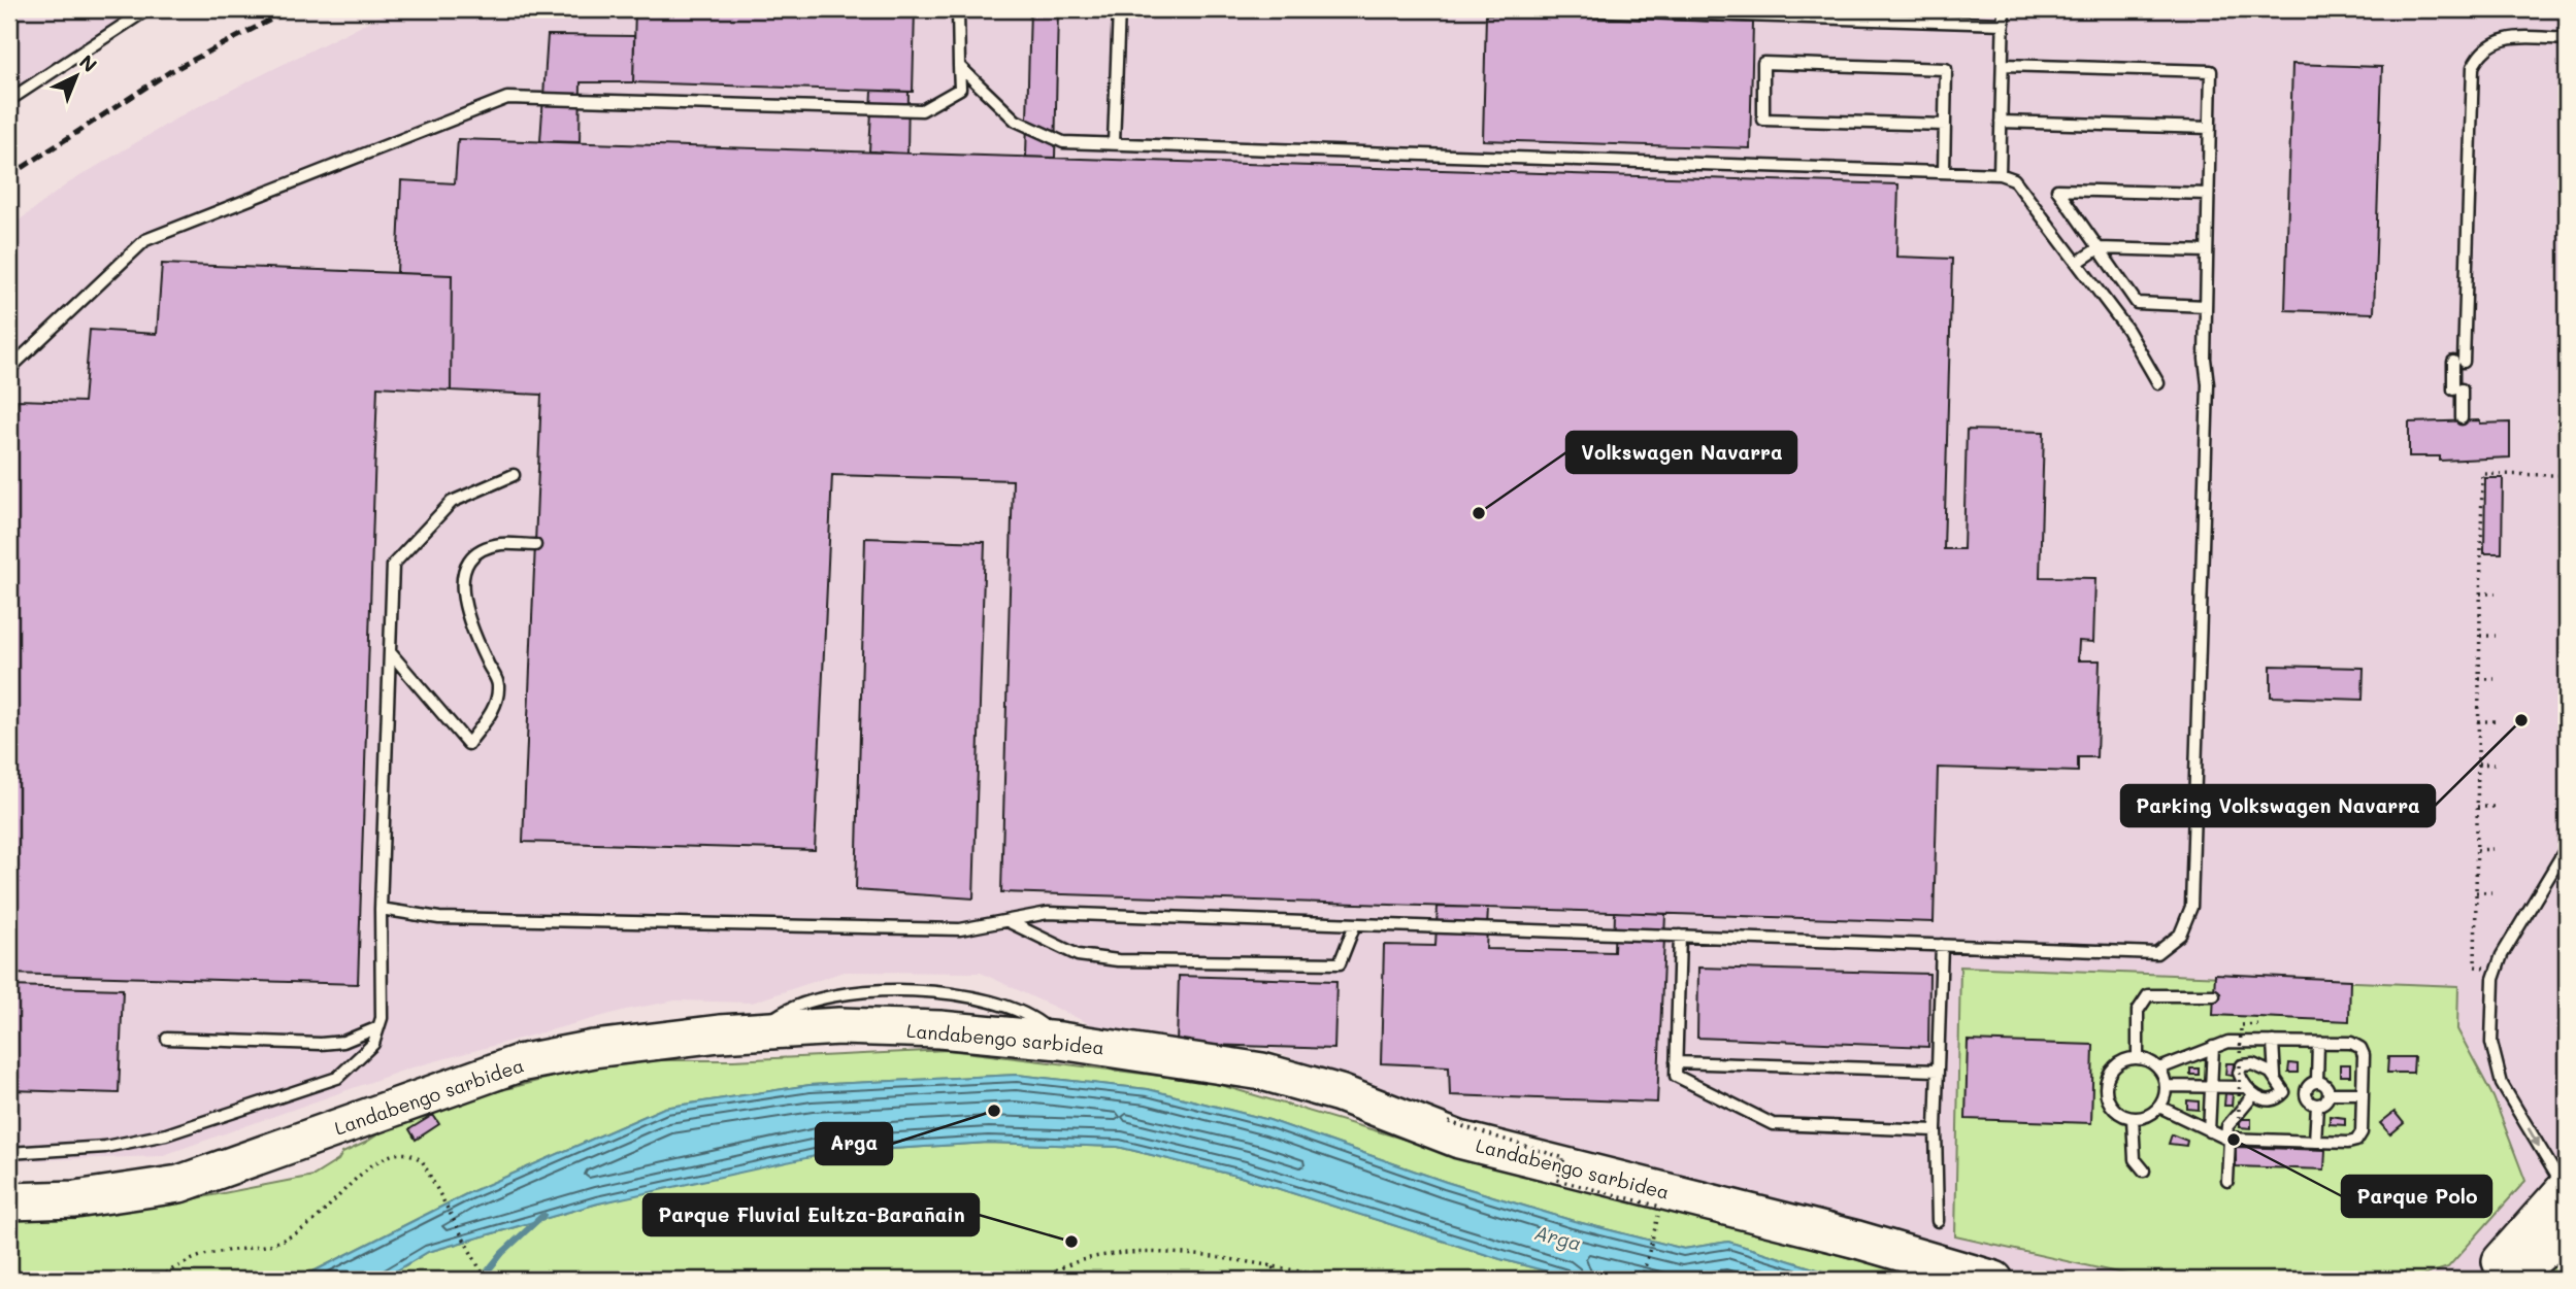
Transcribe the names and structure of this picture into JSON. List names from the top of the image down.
{
  "streets": {
    "highway": ["Landabengo sarbidea"]
  },
  "water": ["Arga"],
  "places": [
    "Volkswagen Navarra",
    "Parking Volkswagen Navarra",
    "Arga",
    "Parque Polo",
    "Parque Fluvial Eultza-Barañain"
  ],
  "north": "top right"
}
